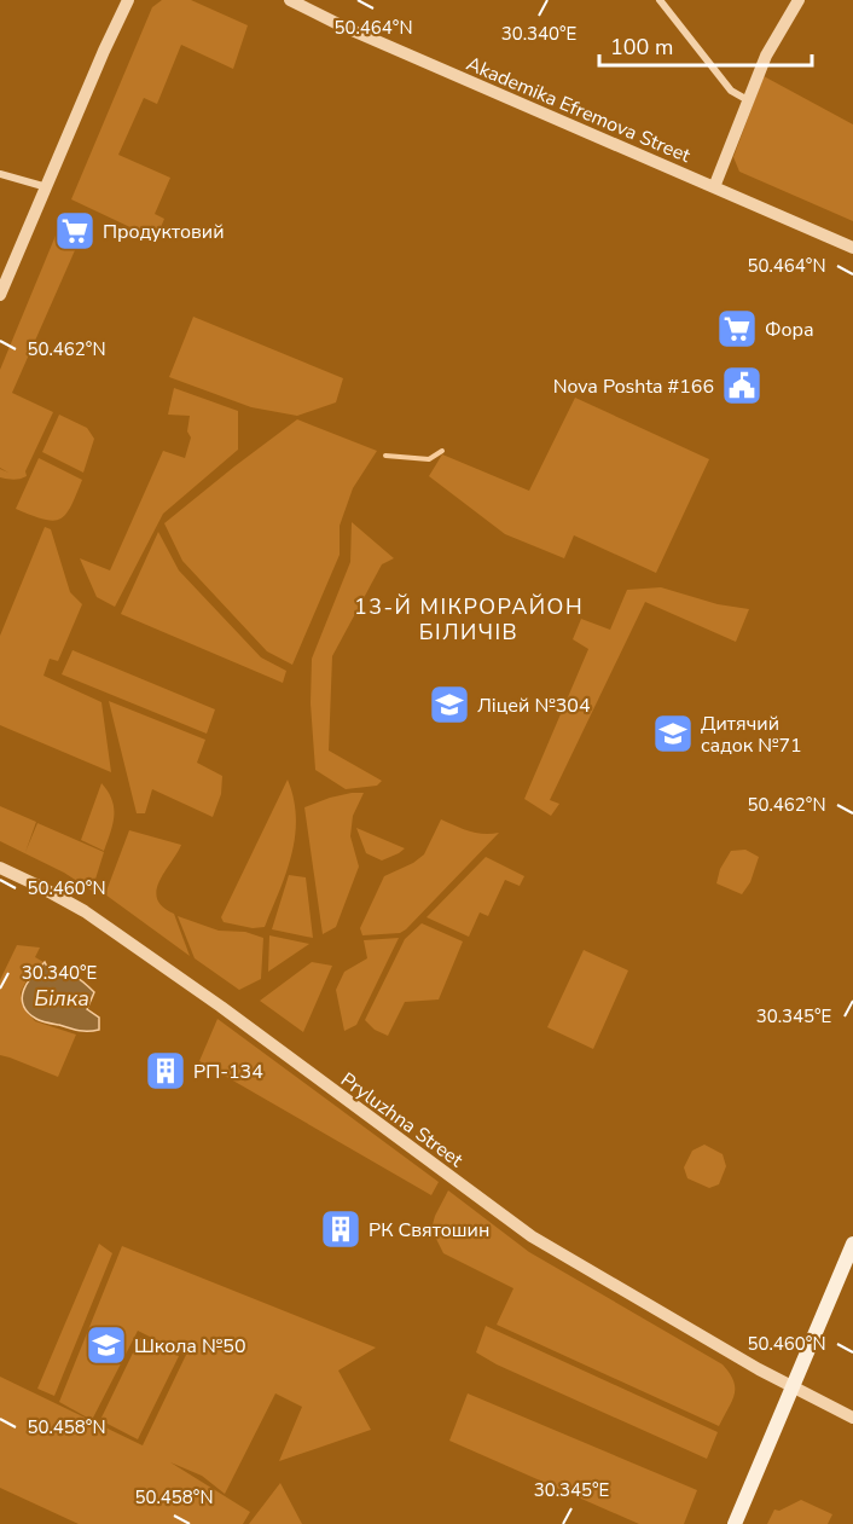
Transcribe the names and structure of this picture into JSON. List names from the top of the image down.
{
  "streets": {
    "street": ["Akademika Efremova Street", "Pryluzhna Street"]
  },
  "districts": ["13-Й МІКРОРАЙОН БІЛИЧІВ"],
  "water": ["Білка"],
  "places": {
    "supermarket": ["Продуктовий", "Фора"],
    "public building": ["Nova Poshta #166"],
    "school or university": ["Ліцей №304", "Дитячий садок №71", "Школа №50"],
    "building": ["РП-134", "РК Святошин"]
  },
  "scale_bar": "100 m",
  "coordinates": [
    "50.464°N",
    "30.340°E",
    "50.462°N",
    "50.460°N",
    "30.345°E",
    "50.458°N"
  ]
}
